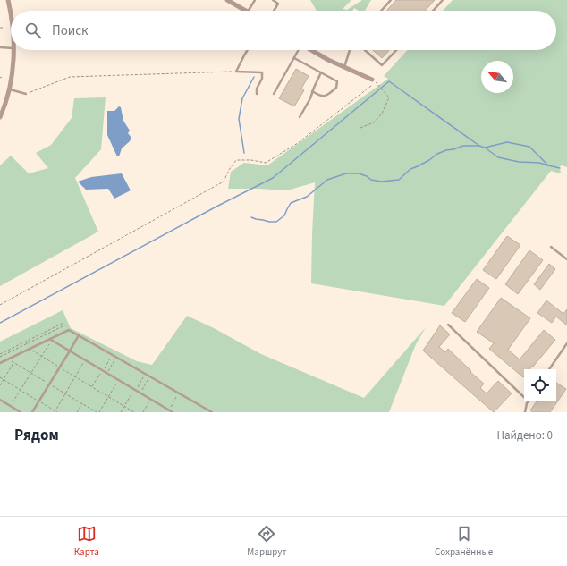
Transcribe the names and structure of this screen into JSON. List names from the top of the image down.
{
  "north": "top left",
  "page": {
    "search": "Поиск",
    "heading": ["Рядом", "Найдено: 0"],
    "nav": ["Карта", "Маршрут", "Сохранённые"]
  }
}
